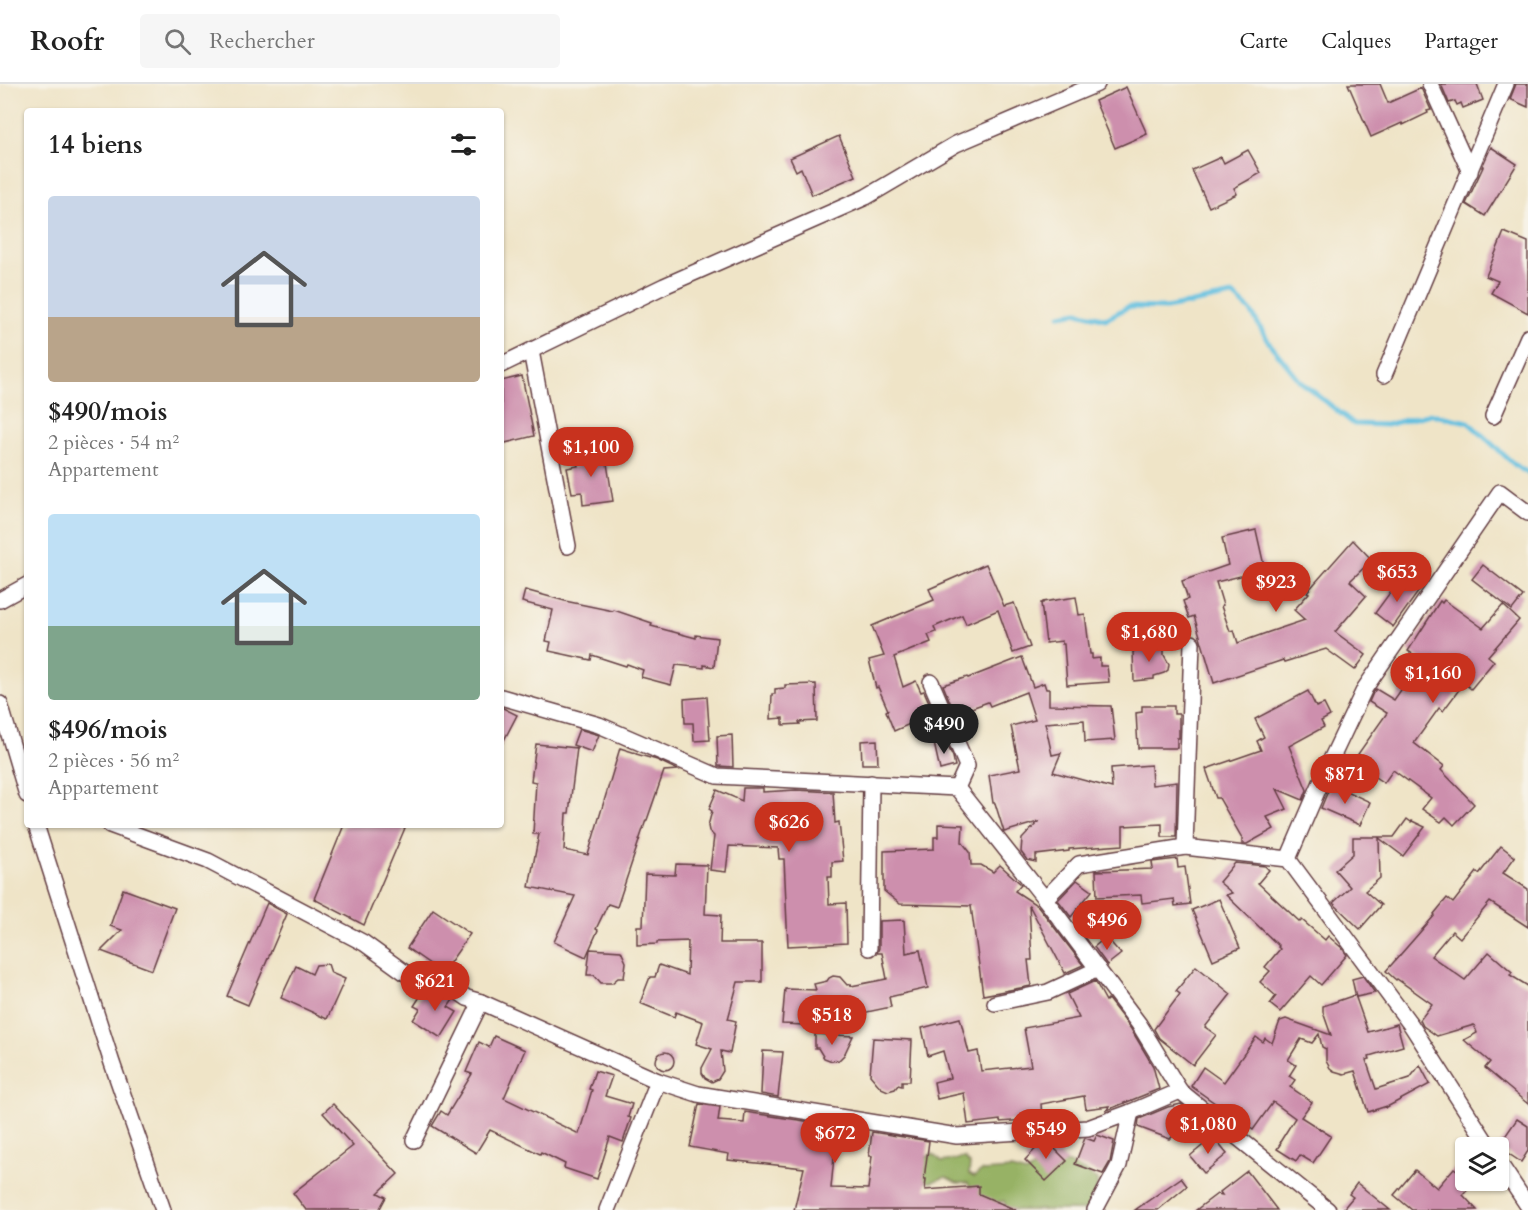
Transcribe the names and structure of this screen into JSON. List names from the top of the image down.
{
  "page": {
    "header": "Roofr",
    "search": "Rechercher",
    "nav": ["Carte", "Calques", "Partager"],
    "heading": "14 biens",
    "list": [
      {
        "name": "$490/mois",
        "note": "2 pièces · 54 m² · Appartement"
      },
      {
        "name": "$496/mois",
        "note": "2 pièces · 56 m² · Appartement"
      }
    ],
    "price": [
      "$1,100",
      "$653",
      "$923",
      "$1,680",
      "$1,160",
      "$490",
      "$871",
      "$626",
      "$496",
      "$621",
      "$518",
      "$1,080",
      "$549",
      "$672"
    ]
  }
}
